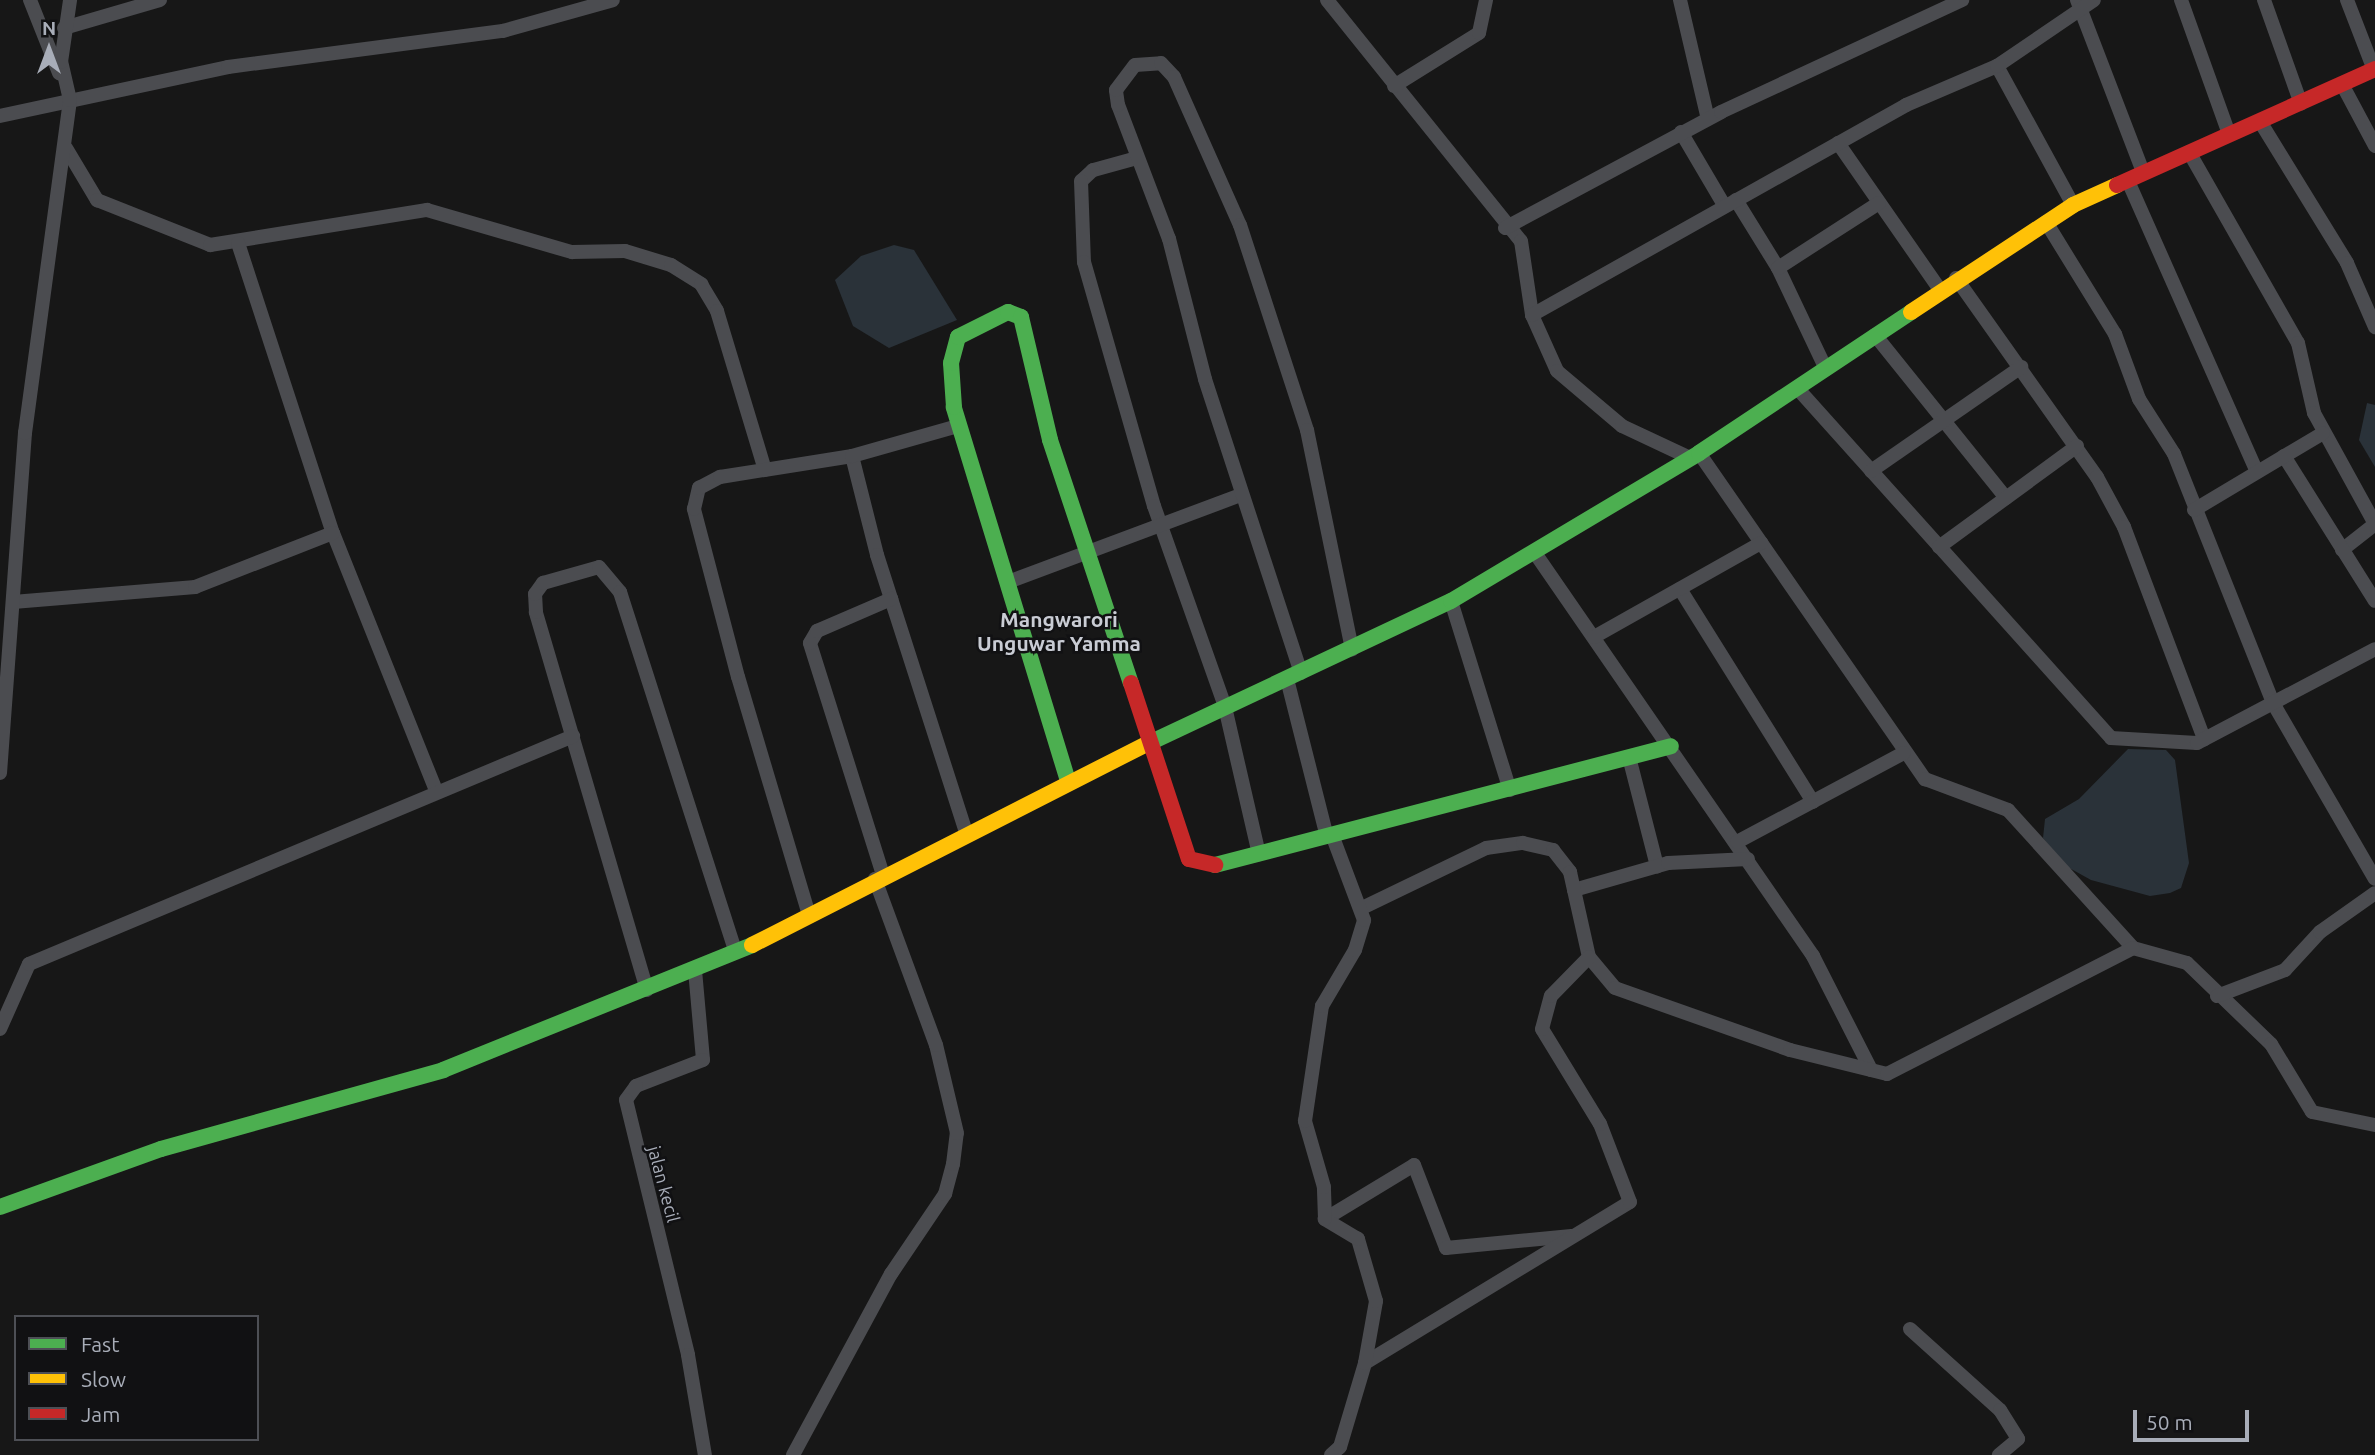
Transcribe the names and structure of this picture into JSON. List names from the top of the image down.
{
  "streets": {
    "street": ["jalan kecil"]
  },
  "districts": ["Mangwarori Unguwar Yamma"],
  "legend": ["Fast", "Slow", "Jam"],
  "scale_bar": "50 m",
  "north": "top"
}
